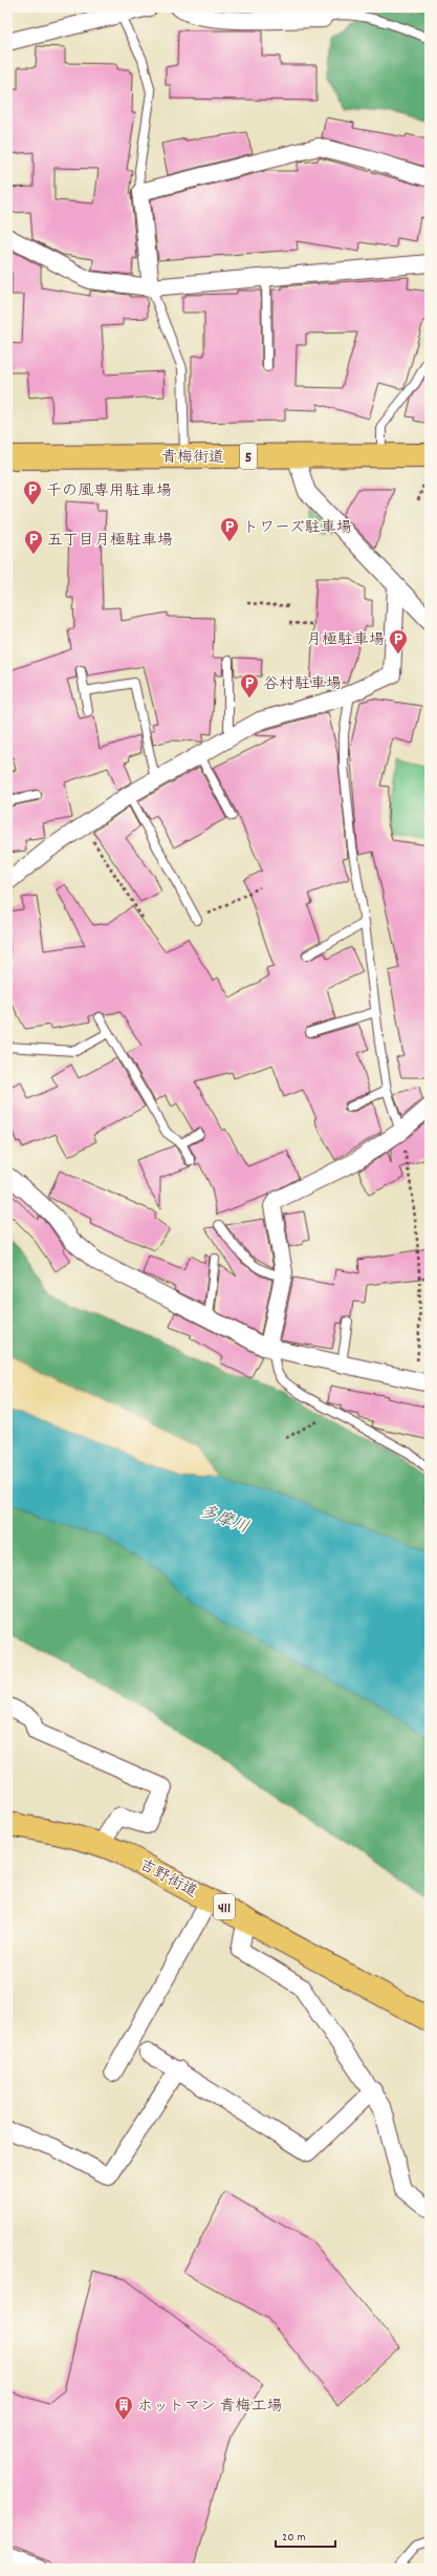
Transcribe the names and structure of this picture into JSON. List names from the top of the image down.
{
  "streets": {
    "main road": [
      "青梅街道",
      "5",
      "吉野街道",
      "411"
    ]
  },
  "water": ["多摩川"],
  "places": {
    "parking": [
      "千の風専用駐車場",
      "トワーズ駐車場",
      "五丁目月極駐車場",
      "月極駐車場",
      "谷村駐車場"
    ],
    "building": ["ホットマン 青梅工場"]
  },
  "scale_bar": "20 m"
}
